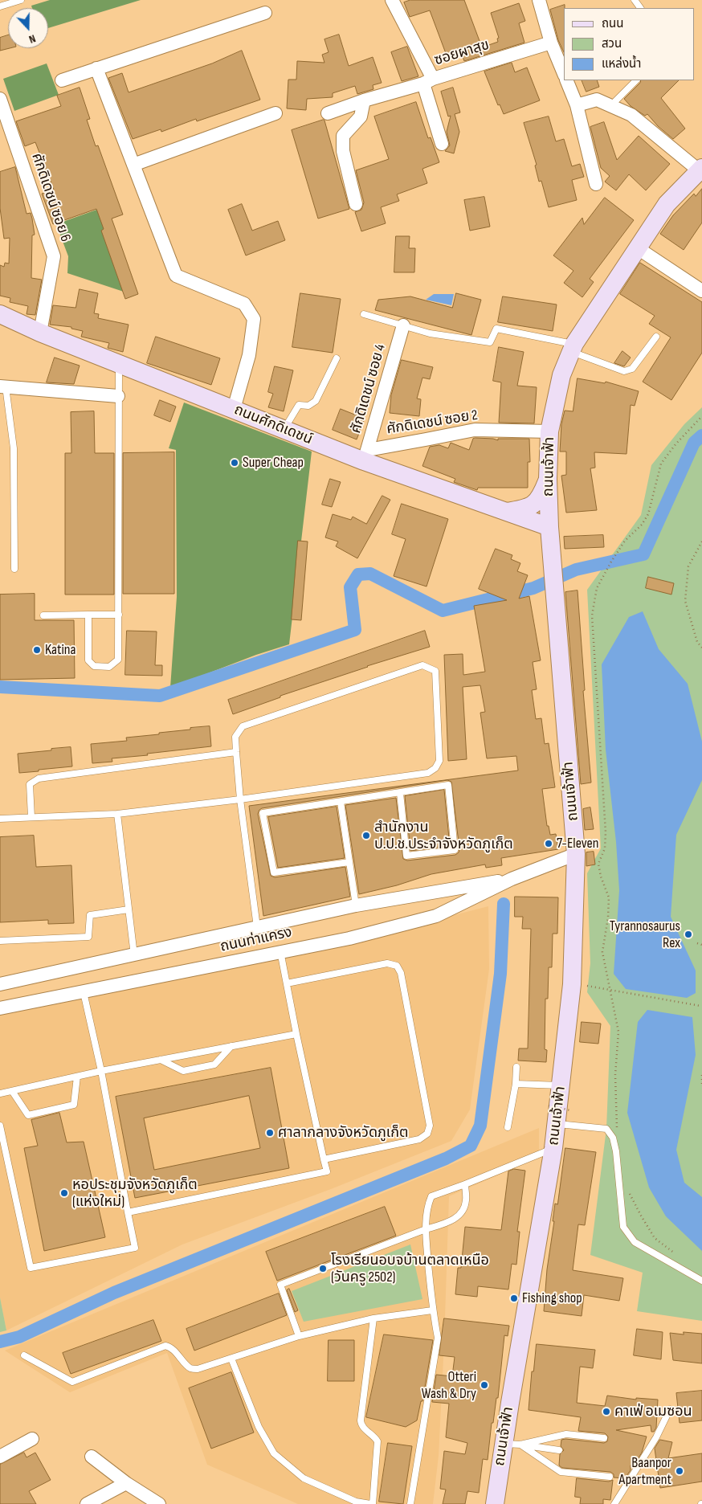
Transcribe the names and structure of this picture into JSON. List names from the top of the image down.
{
  "streets": {
    "main road": ["ถนนศักดิเดชน์", "ถนนเจ้าฟ้า"],
    "street": [
      "ซอยผาสุข",
      "ศักดิเดชน์ ซอย 6",
      "ศักดิเดชน์ ซอย 4",
      "ศักดิเดชน์ ซอย 2",
      "ถนนท่าแครง"
    ]
  },
  "crossings": [
    ["ศักดิเดชน์ ซอย 6", "ถนนศักดิเดชน์"],
    ["ศักดิเดชน์ ซอย 4", "ศักดิเดชน์ ซอย 2"],
    ["ศักดิเดชน์ ซอย 4", "ถนนศักดิเดชน์"],
    ["ศักดิเดชน์ ซอย 2", "ถนนศักดิเดชน์"],
    ["ศักดิเดชน์ ซอย 2", "ถนนเจ้าฟ้า"],
    ["ถนนศักดิเดชน์", "ถนนเจ้าฟ้า"],
    ["ถนนเจ้าฟ้า", "ถนนท่าแครง"]
  ],
  "places": [
    "Super Cheap",
    "Katina",
    "สำนักงาน ป.ป.ช.ประจำจังหวัดภูเก็ต",
    "7-Eleven",
    "Tyrannosaurus Rex",
    "ศาลากลางจังหวัดภูเก็ต",
    "หอประชุมจังหวัดภูเก็ต (แห่งใหม่)",
    "โรงเรียนอบจบ้านตลาดเหนือ (วันครู 2502)",
    "Fishing shop",
    "Otteri Wash & Dry",
    "คาเฟ่ อเมซอน",
    "Baanpor Apartment"
  ],
  "legend": ["ถนน", "สวน", "แหล่งน้ำ"],
  "north": "bottom"
}
